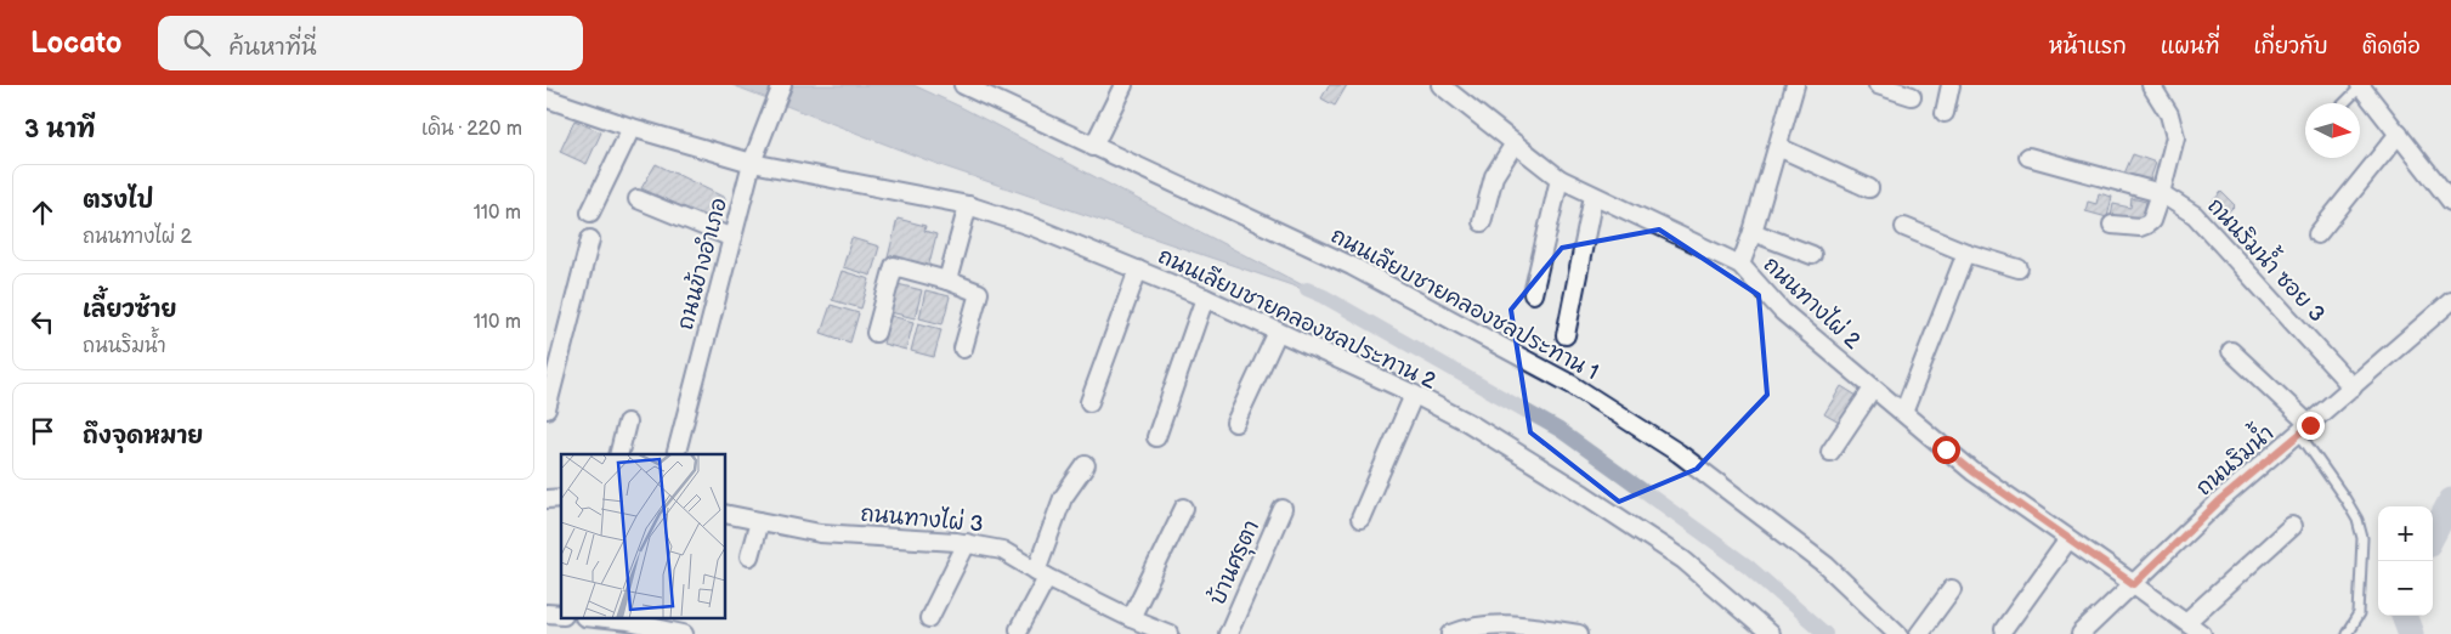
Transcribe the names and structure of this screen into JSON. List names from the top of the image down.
{
  "streets": {
    "street": [
      "ถนนริมน้ำ ซอย 3",
      "ถนนข้างอำเภอ",
      "ถนนทางไผ่ 2",
      "ถนนเลียบชายคลองชลประทาน 1",
      "ถนนเลียบชายคลองชลประทาน 2",
      "ถนนริมน้ำ",
      "ถนนทางไผ่ 3",
      "บ้านศรุตา"
    ]
  },
  "crossings": [
    ["ถนนริมน้ำ ซอย 3", "ถนนริมน้ำ"],
    ["ถนนข้างอำเภอ", "ถนนเลียบชายคลองชลประทาน 2"],
    ["ถนนทางไผ่ 2", "ถนนริมน้ำ"]
  ],
  "north": "right",
  "page": {
    "header": "Locato",
    "search": "ค้นหาที่นี่",
    "nav": [
      "หน้าแรก",
      "แผนที่",
      "เกี่ยวกับ",
      "ติดต่อ"
    ],
    "heading": ["3 นาที", "เดิน · 220 m"],
    "list": [
      ["ตรงไป", "ถนนทางไผ่ 2", "110 m"],
      ["เลี้ยวซ้าย", "ถนนริมน้ำ", "110 m"],
      "ถึงจุดหมาย"
    ],
    "map_buttons": ["+", "−"]
  }
}
